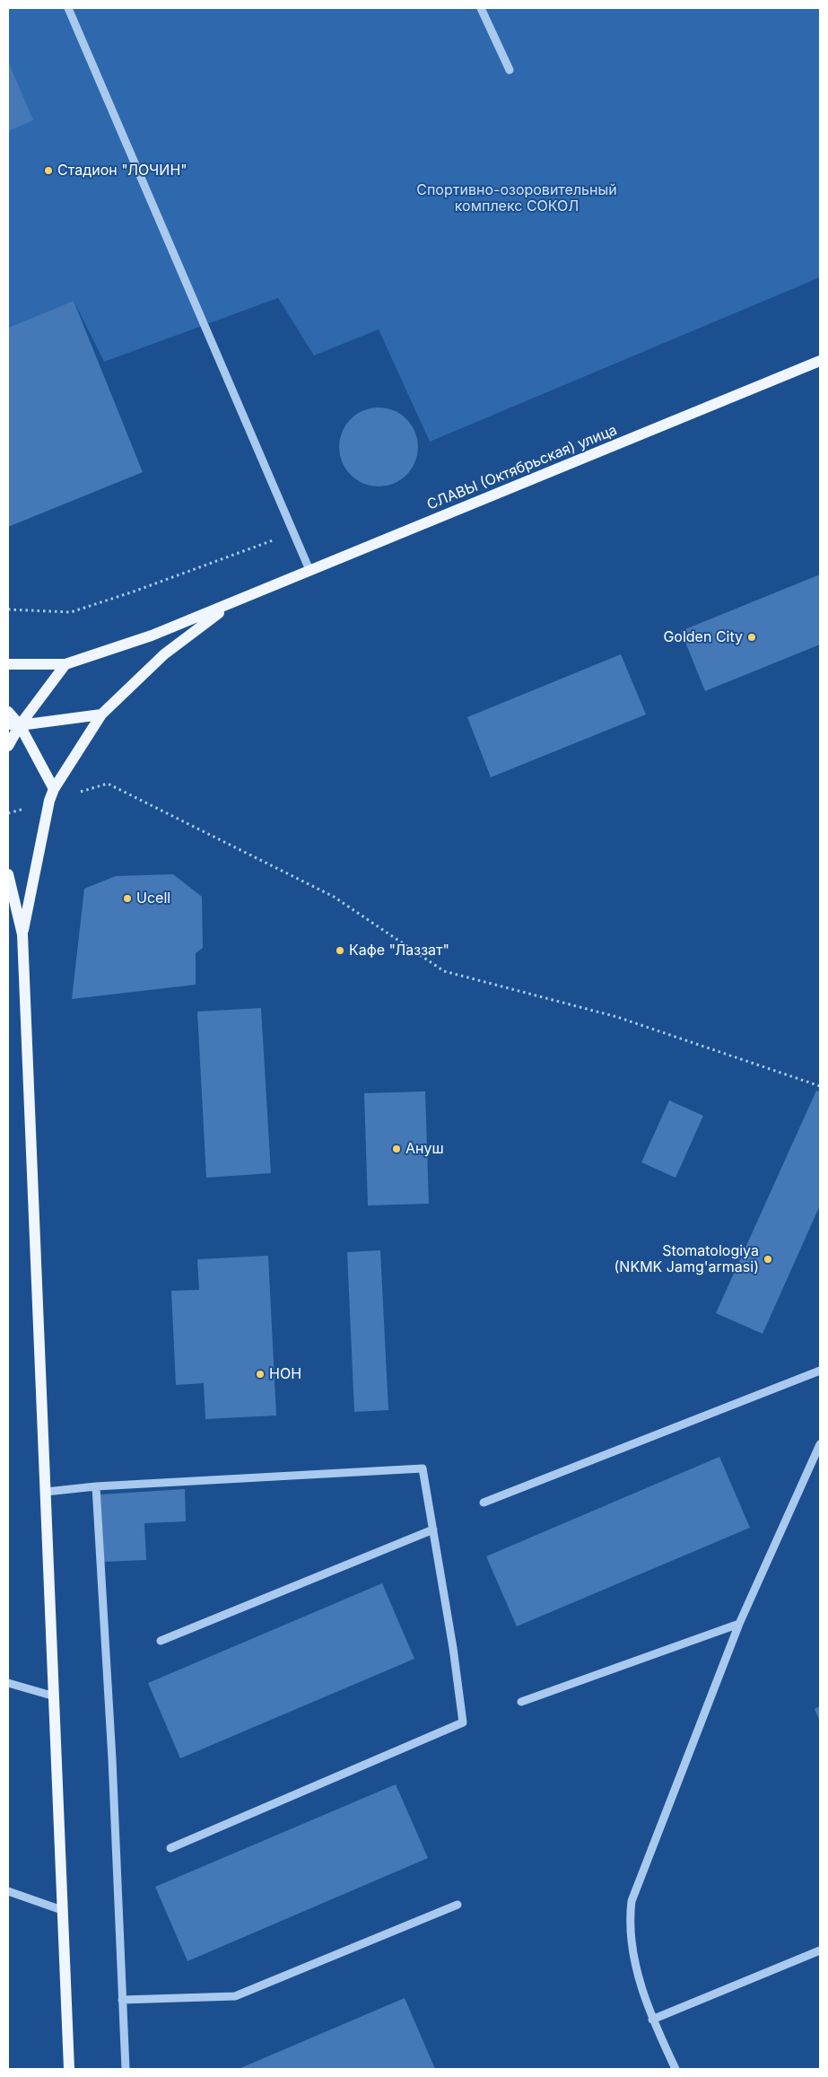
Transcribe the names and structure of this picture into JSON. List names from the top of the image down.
{
  "streets": {
    "main road": ["СЛАВЫ (Октябрьская) улица"]
  },
  "parks": ["Спортивно-озоровительный комплекс СОКОЛ"],
  "places": [
    "Стадион \"ЛОЧИН\"",
    "Golden City",
    "Ucell",
    "Кафе \"Лаззат\"",
    "Ануш",
    "Stomatologiya (NKMK Jamg'armasi)",
    "НОН"
  ]
}
